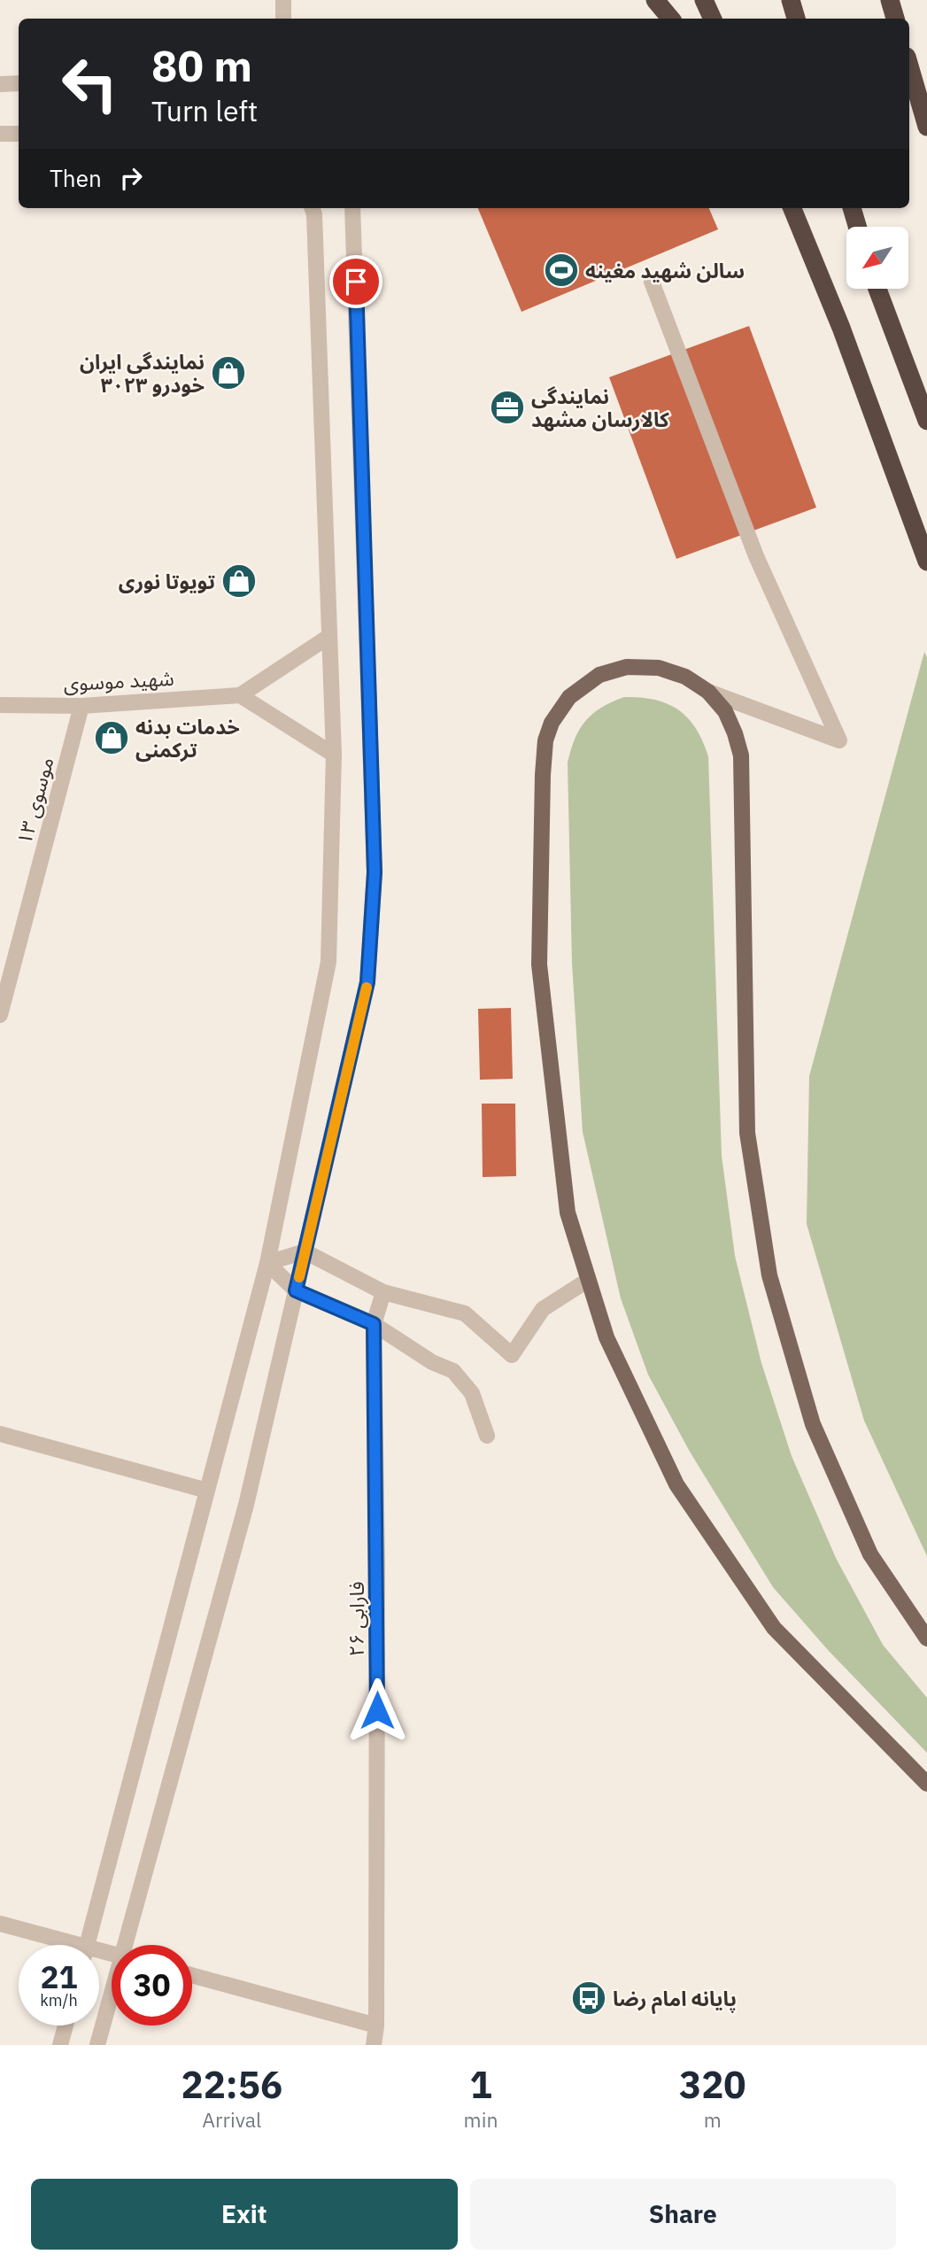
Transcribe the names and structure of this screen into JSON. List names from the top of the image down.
{
  "streets": {
    "street": ["شهید موسوی", "موسوی ۱۳", "فارابی ۲۶"]
  },
  "crossings": [
    ["شهید موسوی", "موسوی ۱۳"]
  ],
  "places": {
    "sports": ["سالن شهید مغینه"],
    "shop": ["نمایندگی ایران خودرو ۳۰۲۳", "تویوتا نوری", "خدمات بدنه ترکمنی"],
    "office": ["نمایندگی کالارسان مشهد"],
    "bus stop": ["پایانه امام رضا"]
  },
  "north": "bottom left",
  "page": {
    "turn": ["80 m", "Turn left"],
    "then": "Then",
    "speed": "21 km/h",
    "limit": "30",
    "eta": [
      "22:56",
      "Arrival",
      "1",
      "min",
      "320",
      "m"
    ],
    "buttons": ["Exit", "Share"]
  }
}
